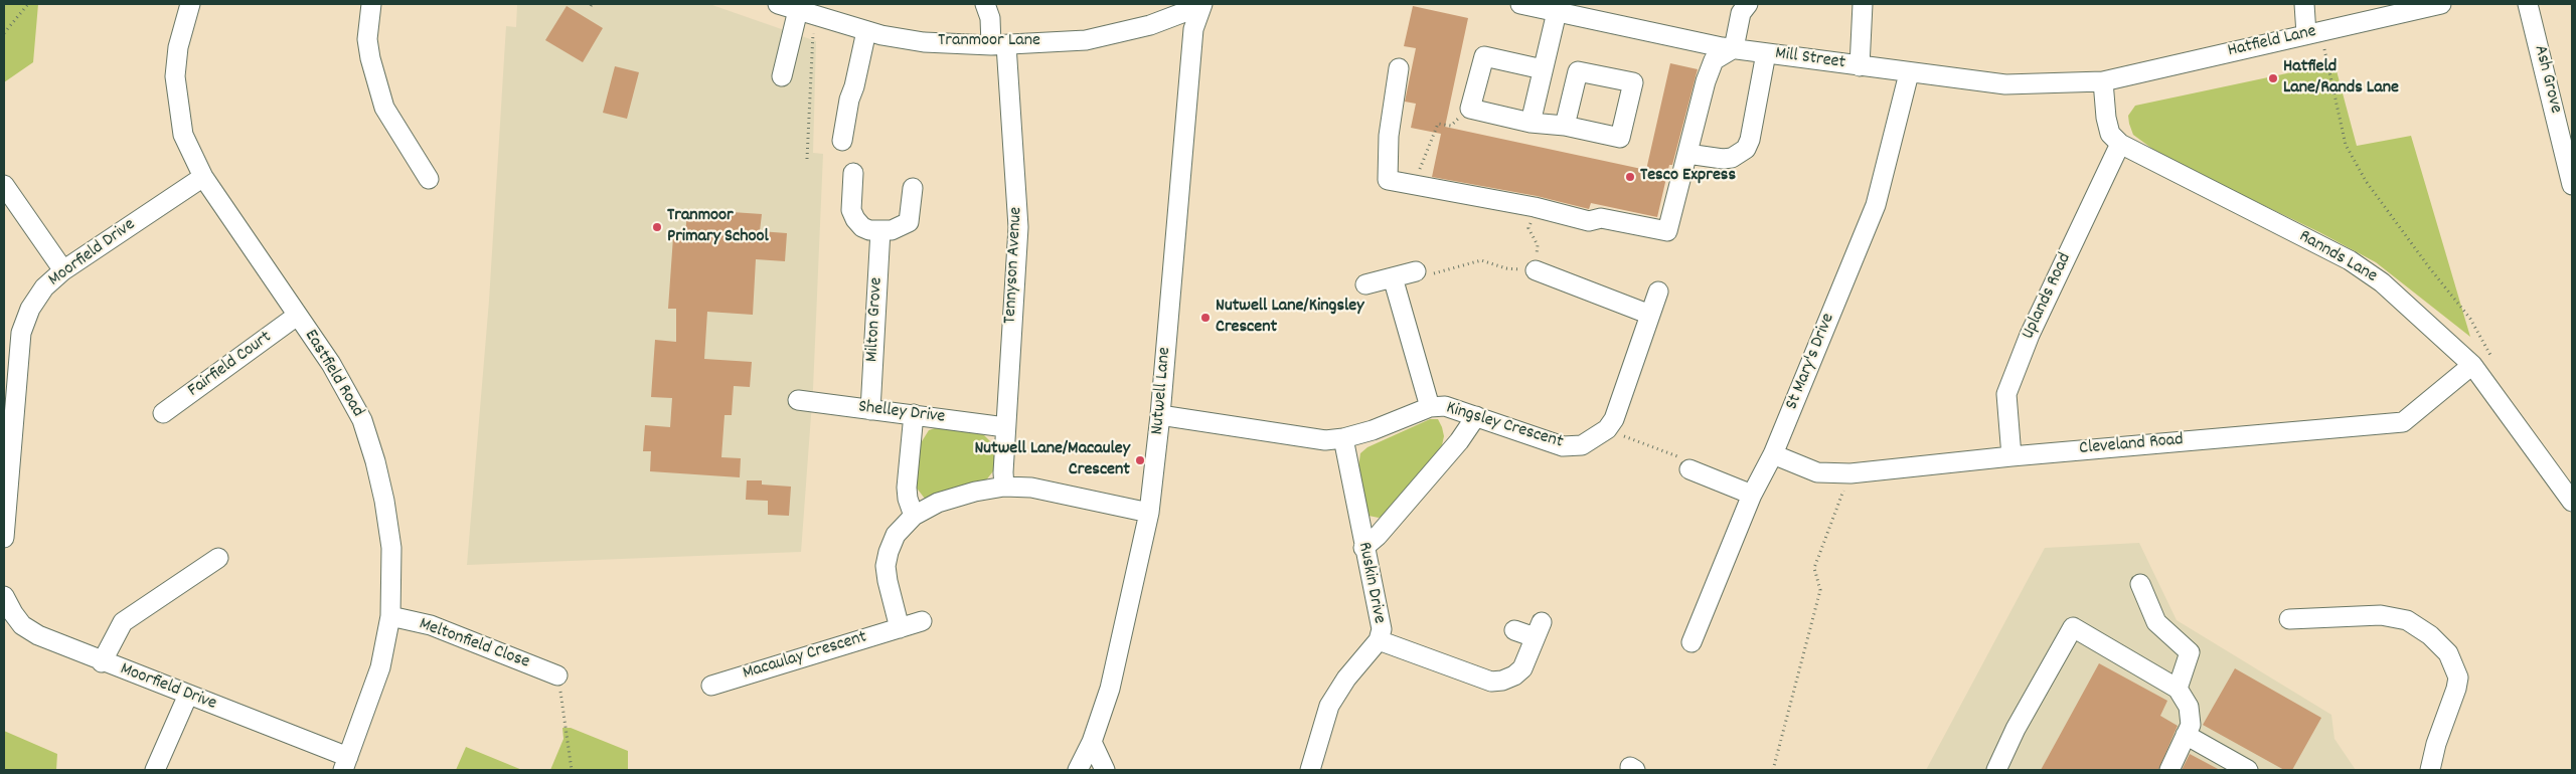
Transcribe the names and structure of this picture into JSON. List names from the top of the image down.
{
  "streets": {
    "street": [
      "Tranmoor Lane",
      "Hatfield Lane",
      "Mill Street",
      "Ash Grove",
      "Moorfield Drive",
      "Rannds Lane",
      "Tennyson Avenue",
      "Uplands Road",
      "Milton Grove",
      "St Mary's Drive",
      "Fairfield Court",
      "Eastfield Road",
      "Nutwell Lane",
      "Shelley Drive",
      "Kingsley Crescent",
      "Cleveland Road",
      "Ruskin Drive",
      "Meltonfield Close",
      "Macaulay Crescent"
    ]
  },
  "crossings": [
    ["Tranmoor Lane", "Tennyson Avenue"],
    ["Tranmoor Lane", "Nutwell Lane"],
    ["Hatfield Lane", "Mill Street"],
    ["Mill Street", "St Mary's Drive"],
    ["Moorfield Drive", "Eastfield Road"],
    ["Rannds Lane", "Uplands Road"],
    ["Rannds Lane", "Cleveland Road"],
    ["Tennyson Avenue", "Shelley Drive"],
    ["Uplands Road", "Cleveland Road"],
    ["Milton Grove", "Shelley Drive"],
    ["St Mary's Drive", "Cleveland Road"],
    ["Fairfield Court", "Eastfield Road"],
    ["Eastfield Road", "Meltonfield Close"],
    ["Nutwell Lane", "Kingsley Crescent"],
    ["Kingsley Crescent", "Ruskin Drive"]
  ],
  "places": [
    "Hatfield Lane/Rands Lane",
    "Tesco Express",
    "Tranmoor Primary School",
    "Nutwell Lane/Kingsley Crescent",
    "Nutwell Lane/Macauley Crescent"
  ]
}
